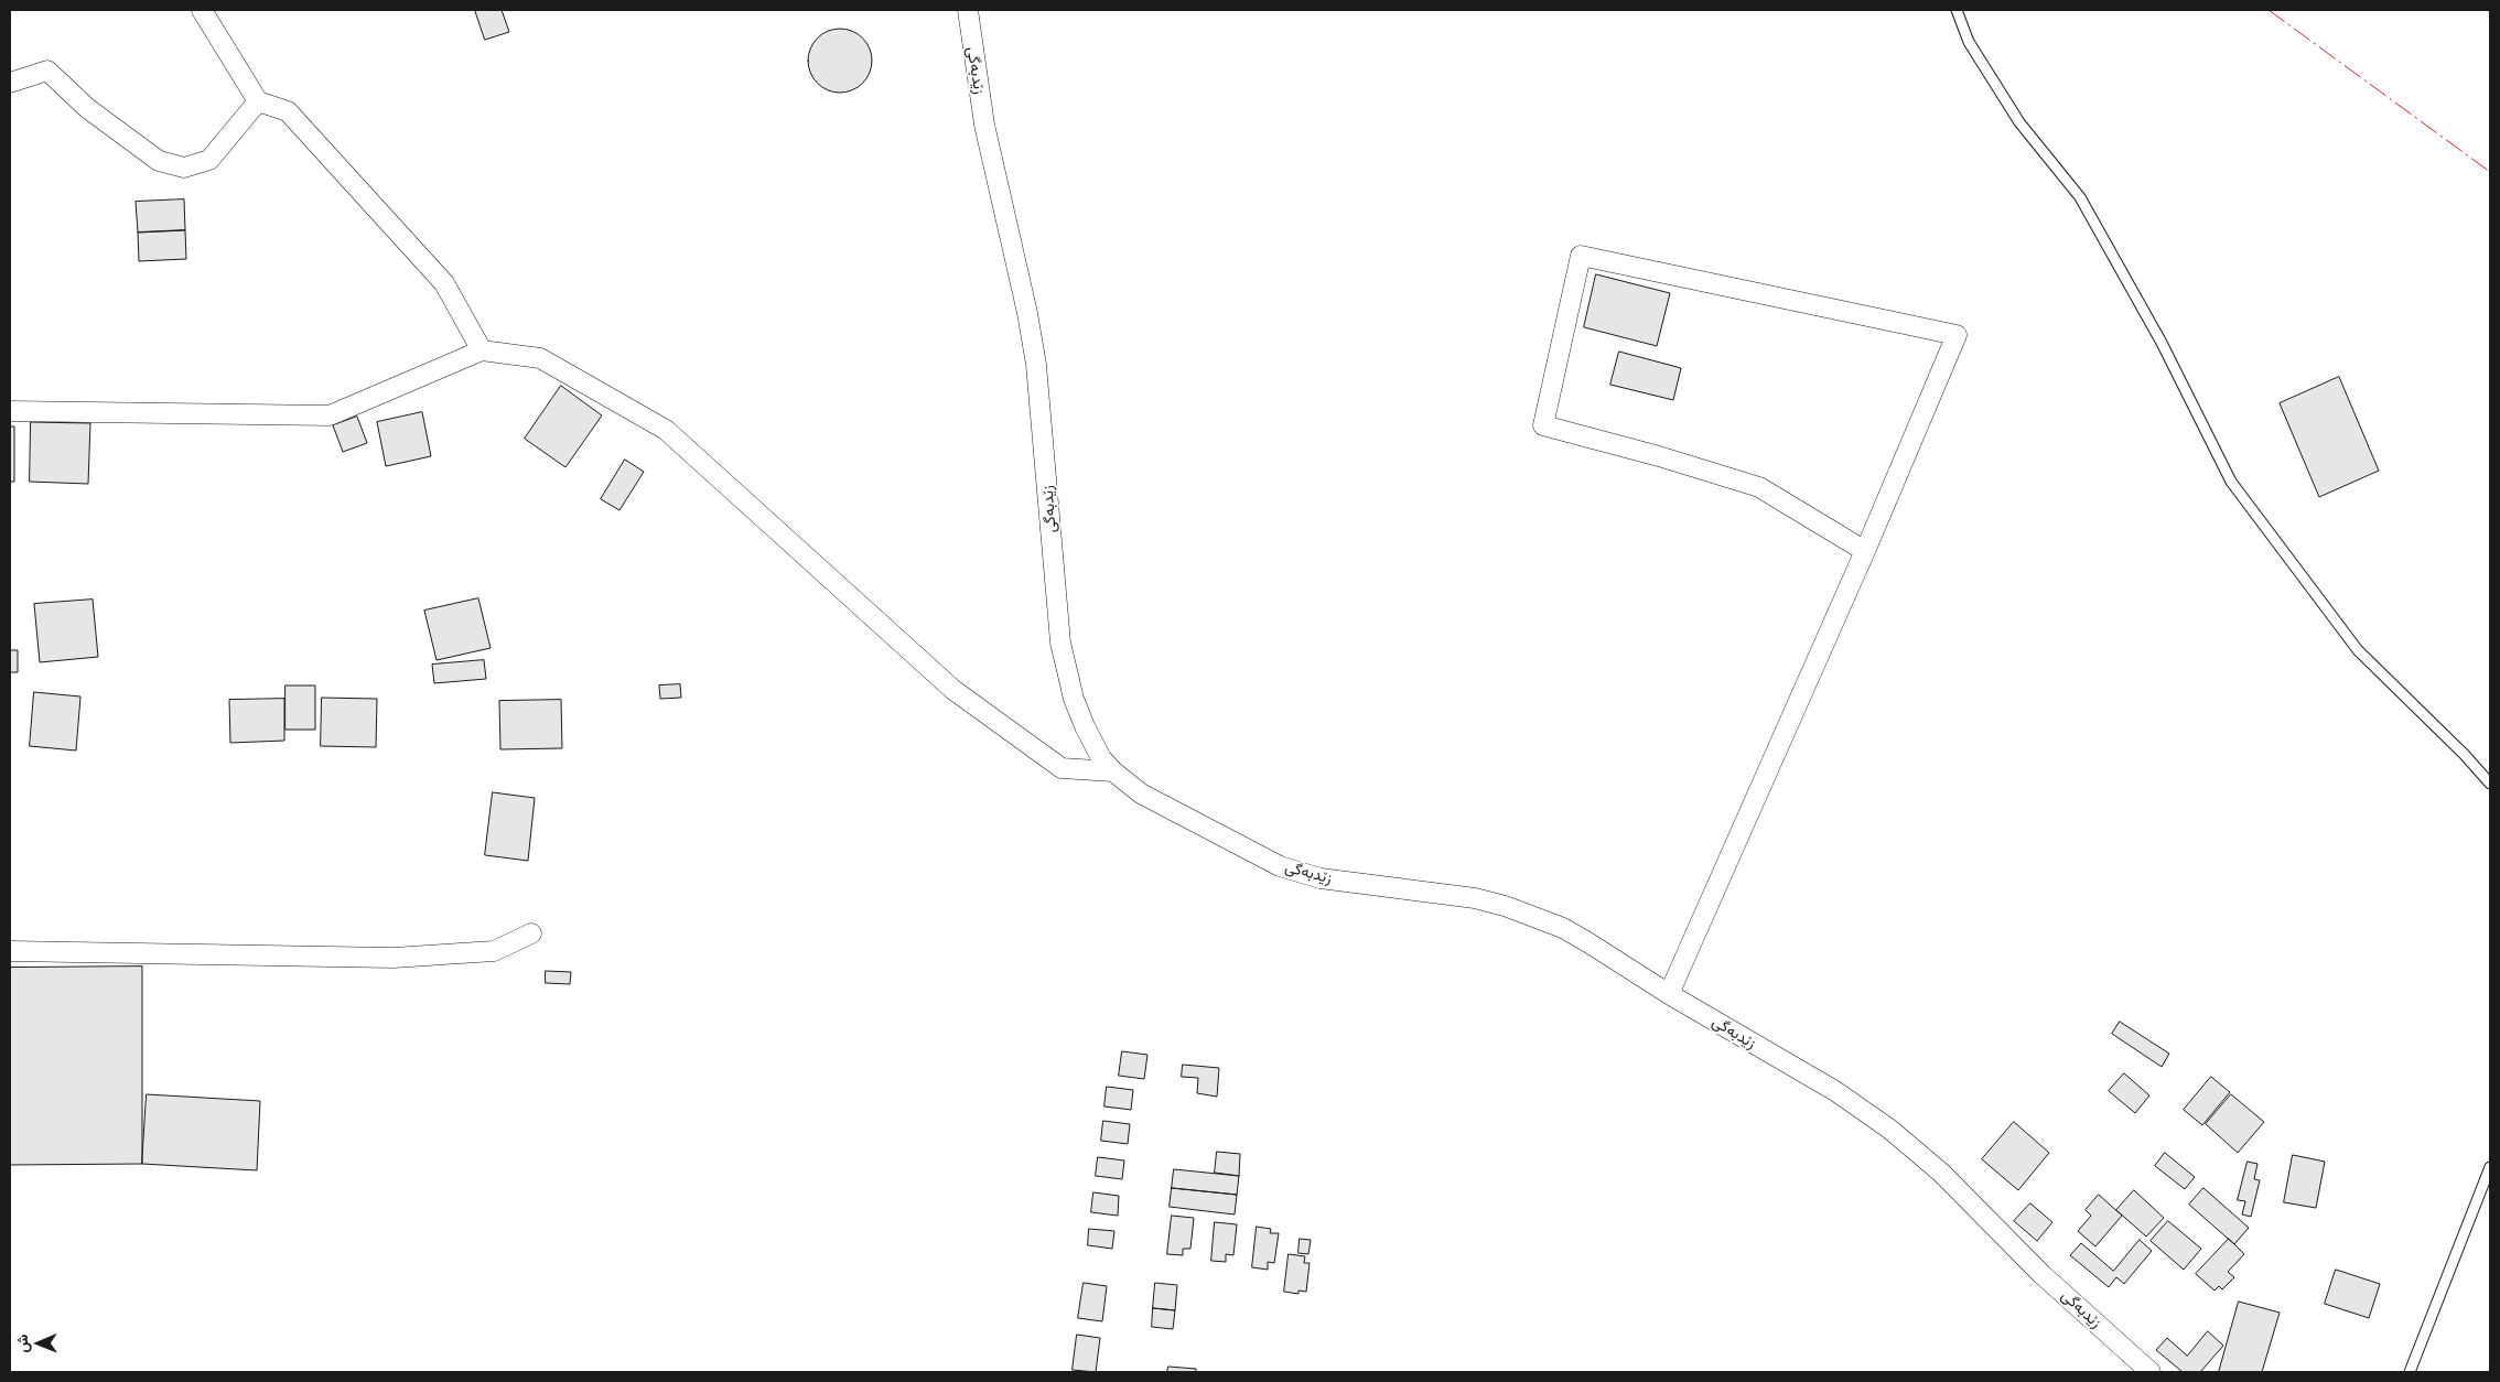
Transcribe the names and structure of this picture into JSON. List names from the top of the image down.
{
  "streets": {
    "street": ["زێدبەگی"]
  },
  "north": "left"
}
